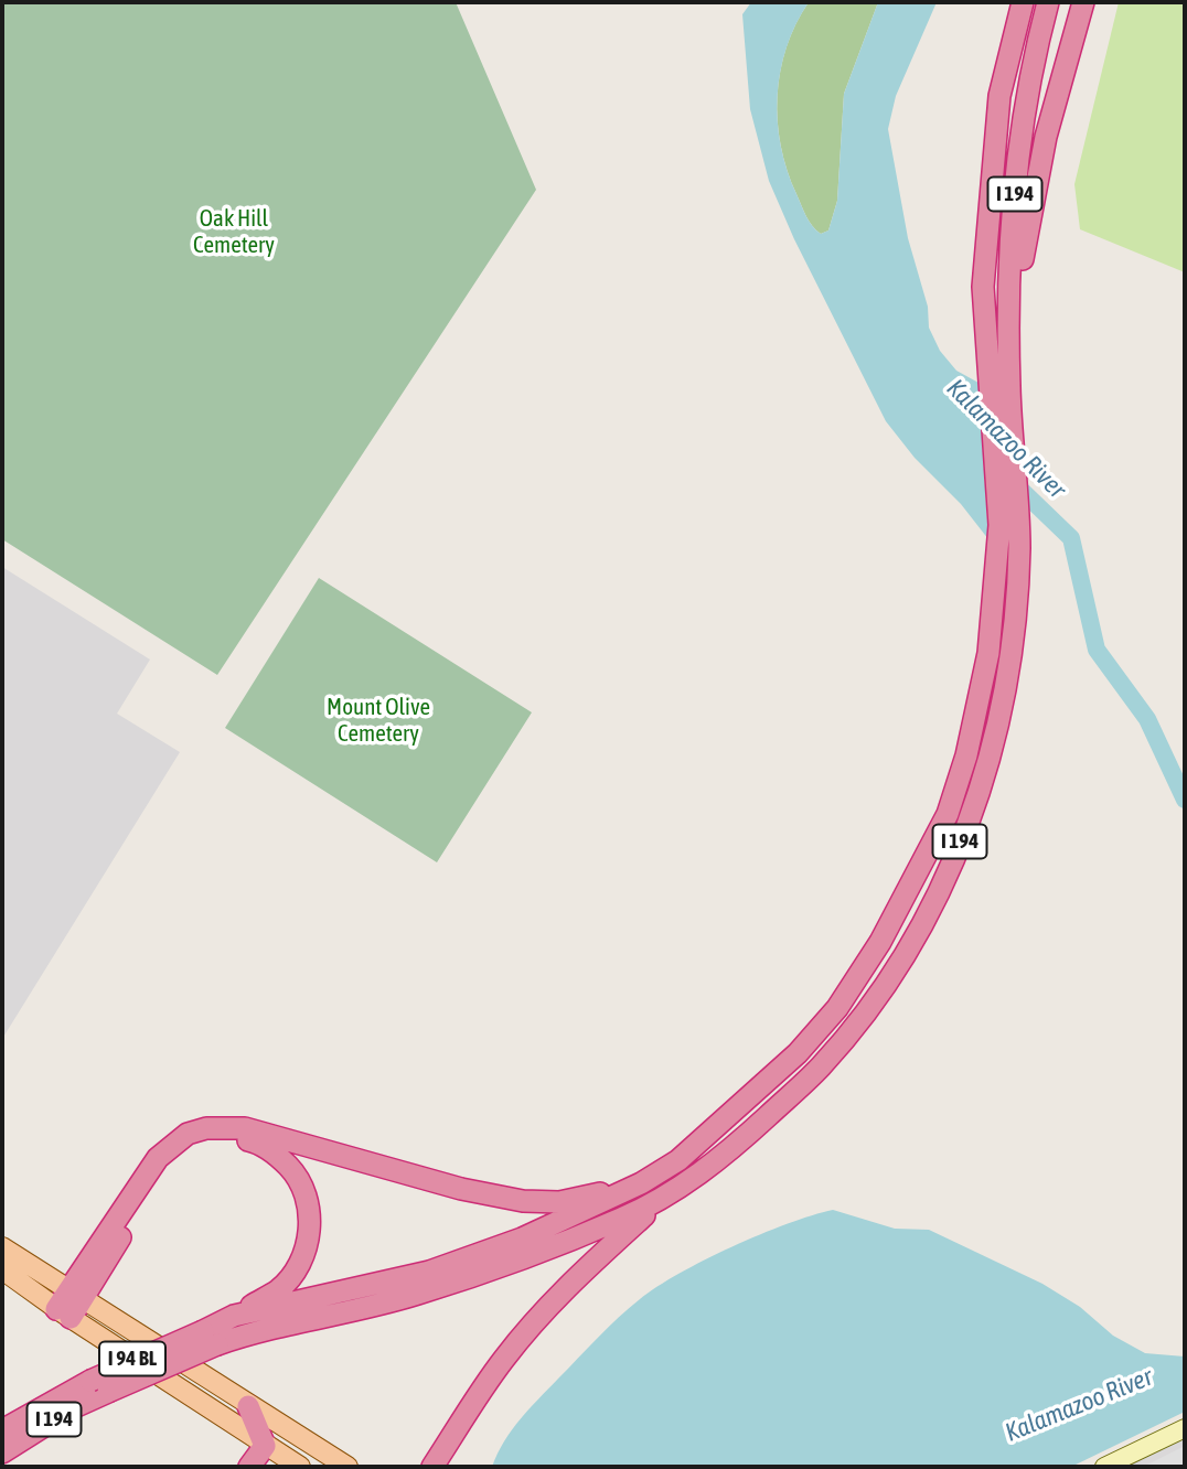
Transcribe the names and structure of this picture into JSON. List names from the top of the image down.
{
  "streets": {
    "highway": ["I 194"],
    "main road": ["I 94 BL"]
  },
  "water": ["Kalamazoo River"],
  "parks": ["Oak Hill Cemetery", "Mount Olive Cemetery"]
}
